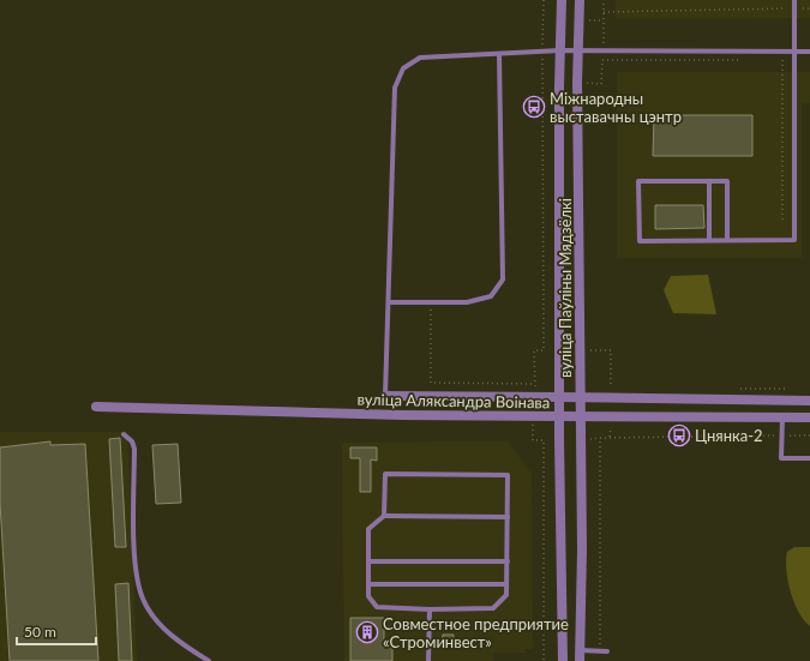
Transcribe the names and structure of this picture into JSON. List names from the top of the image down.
{
  "streets": {
    "street": ["вуліца Паўліны Мядзёлкі", "вуліца Аляксандра Воінава"]
  },
  "crossings": [
    ["вуліца Паўліны Мядзёлкі", "вуліца Аляксандра Воінава"]
  ],
  "places": {
    "bus stop": ["Міжнародны выставачны цэнтр", "Цнянка-2"],
    "building": ["Совместное предприятие «Строминвест»"]
  },
  "scale_bar": "50 m"
}
